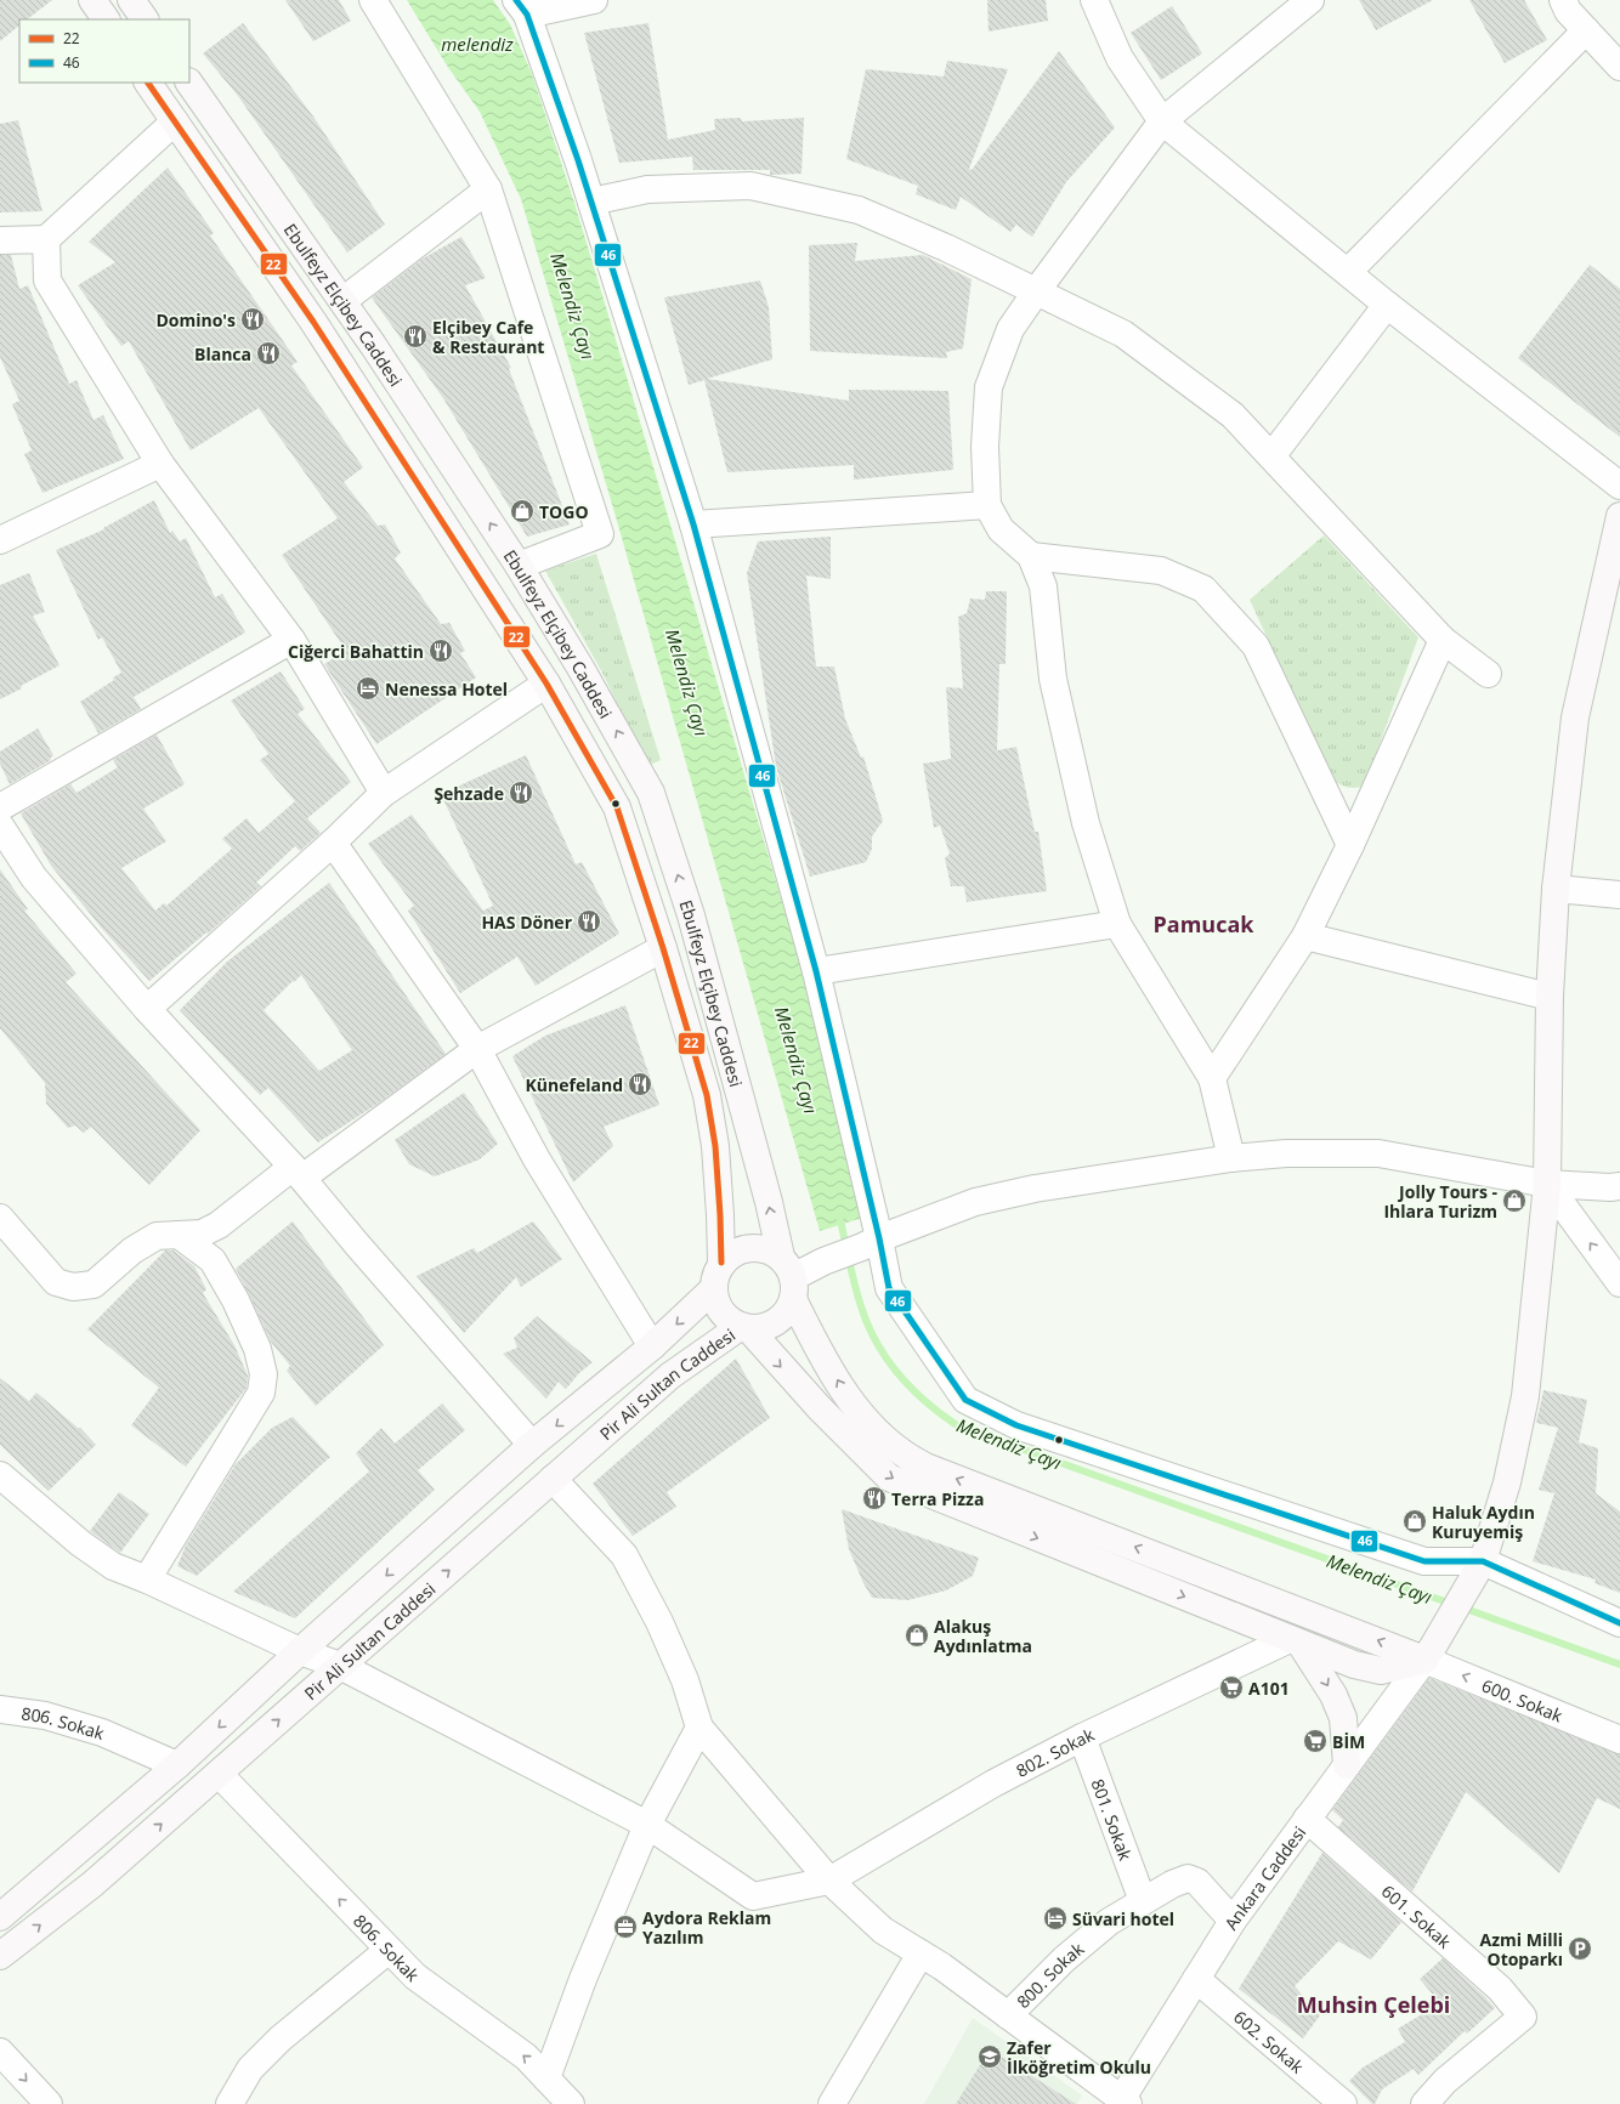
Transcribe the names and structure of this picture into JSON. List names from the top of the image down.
{
  "streets": {
    "main road": ["Ebulfeyz Elçibey Caddesi", "Pir Ali Sultan Caddesi"],
    "street": [
      "600. Sokak",
      "806. Sokak",
      "802. Sokak",
      "801. Sokak",
      "Ankara Caddesi",
      "601. Sokak",
      "800. Sokak",
      "602. Sokak"
    ]
  },
  "crossings": [
    ["Ebulfeyz Elçibey Caddesi", "Pir Ali Sultan Caddesi"],
    ["Ebulfeyz Elçibey Caddesi", "600. Sokak"],
    ["Ebulfeyz Elçibey Caddesi", "Ankara Caddesi"],
    ["Pir Ali Sultan Caddesi", "806. Sokak"],
    ["Pir Ali Sultan Caddesi", "802. Sokak"],
    ["600. Sokak", "Ankara Caddesi"],
    ["802. Sokak", "801. Sokak"],
    ["801. Sokak", "800. Sokak"],
    ["Ankara Caddesi", "601. Sokak"],
    ["Ankara Caddesi", "800. Sokak"],
    ["Ankara Caddesi", "602. Sokak"]
  ],
  "one_way": ["806. Sokak"],
  "districts": ["Pamucak", "Muhsin Çelebi"],
  "water": ["melendiz", "Melendiz Çayı"],
  "places": {
    "restaurant": [
      "Domino's",
      "Elçibey Cafe & Restaurant",
      "Blanca",
      "Ciğerci Bahattin",
      "Şehzade",
      "HAS Döner",
      "Künefeland",
      "Terra Pizza"
    ],
    "shop": [
      "TOGO",
      "Jolly Tours - Ihlara Turizm",
      "Haluk Aydın Kuruyemiş",
      "Alakuş Aydınlatma"
    ],
    "hotel": ["Nenessa Hotel", "Süvari hotel"],
    "supermarket": ["A101", "BİM"],
    "office": ["Aydora Reklam Yazılım"],
    "parking": ["Azmi Milli Otoparkı"],
    "school or university": ["Zafer İlköğretim Okulu"]
  },
  "lines": ["transit line 46", "transit line 22"],
  "legend": ["22", "46"]
}
